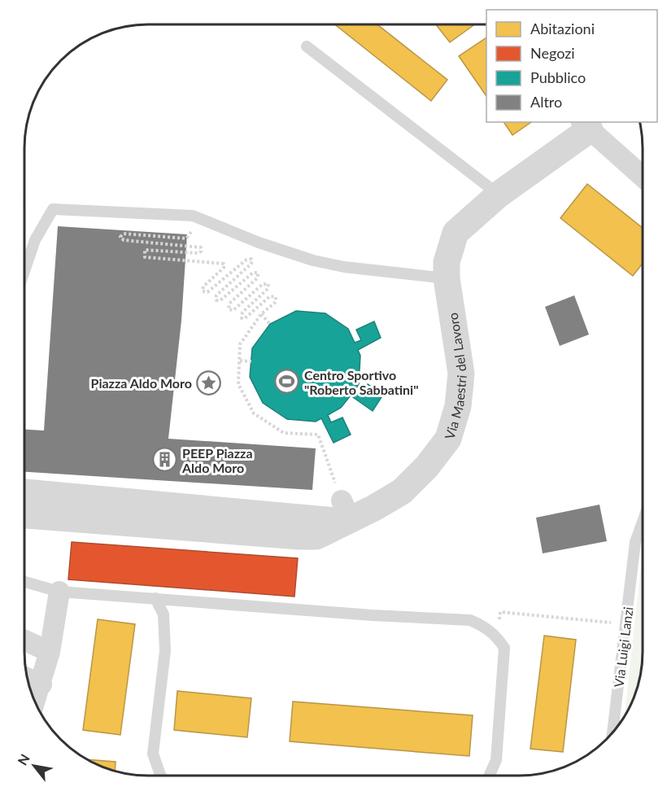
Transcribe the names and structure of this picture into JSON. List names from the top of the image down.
{
  "streets": {
    "street": ["Via Maestri del Lavoro"],
    "lane": ["Via Luigi Lanzi"]
  },
  "places": {
    "sports": ["Centro Sportivo \"Roberto Sabbatini\""],
    "place": ["Piazza Aldo Moro"],
    "building": ["PEEP Piazza Aldo Moro"]
  },
  "legend": [
    "Abitazioni",
    "Negozi",
    "Pubblico",
    "Altro"
  ],
  "north": "top left"
}
